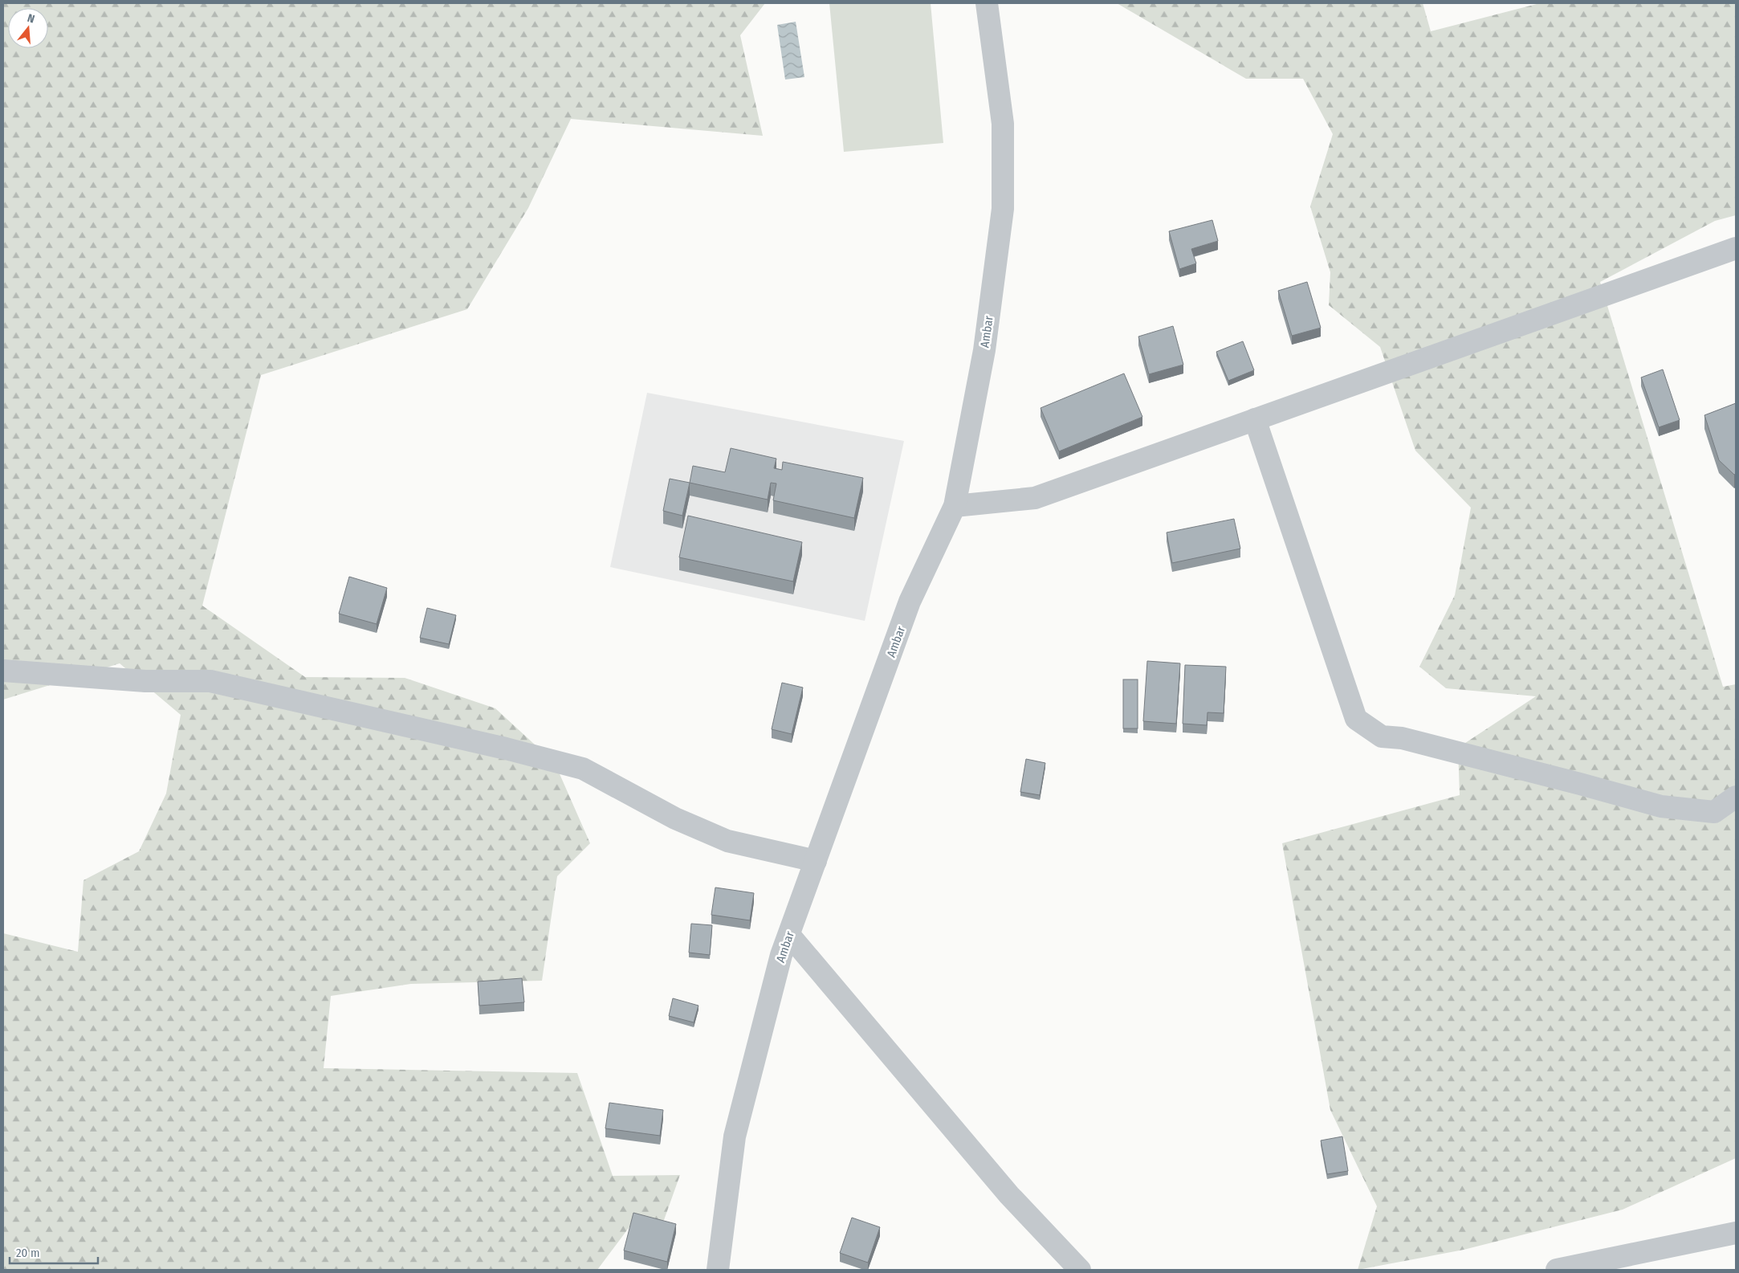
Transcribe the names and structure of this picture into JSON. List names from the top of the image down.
{
  "streets": {
    "street": ["Ambar"]
  },
  "scale_bar": "20 m",
  "north": "top"
}
